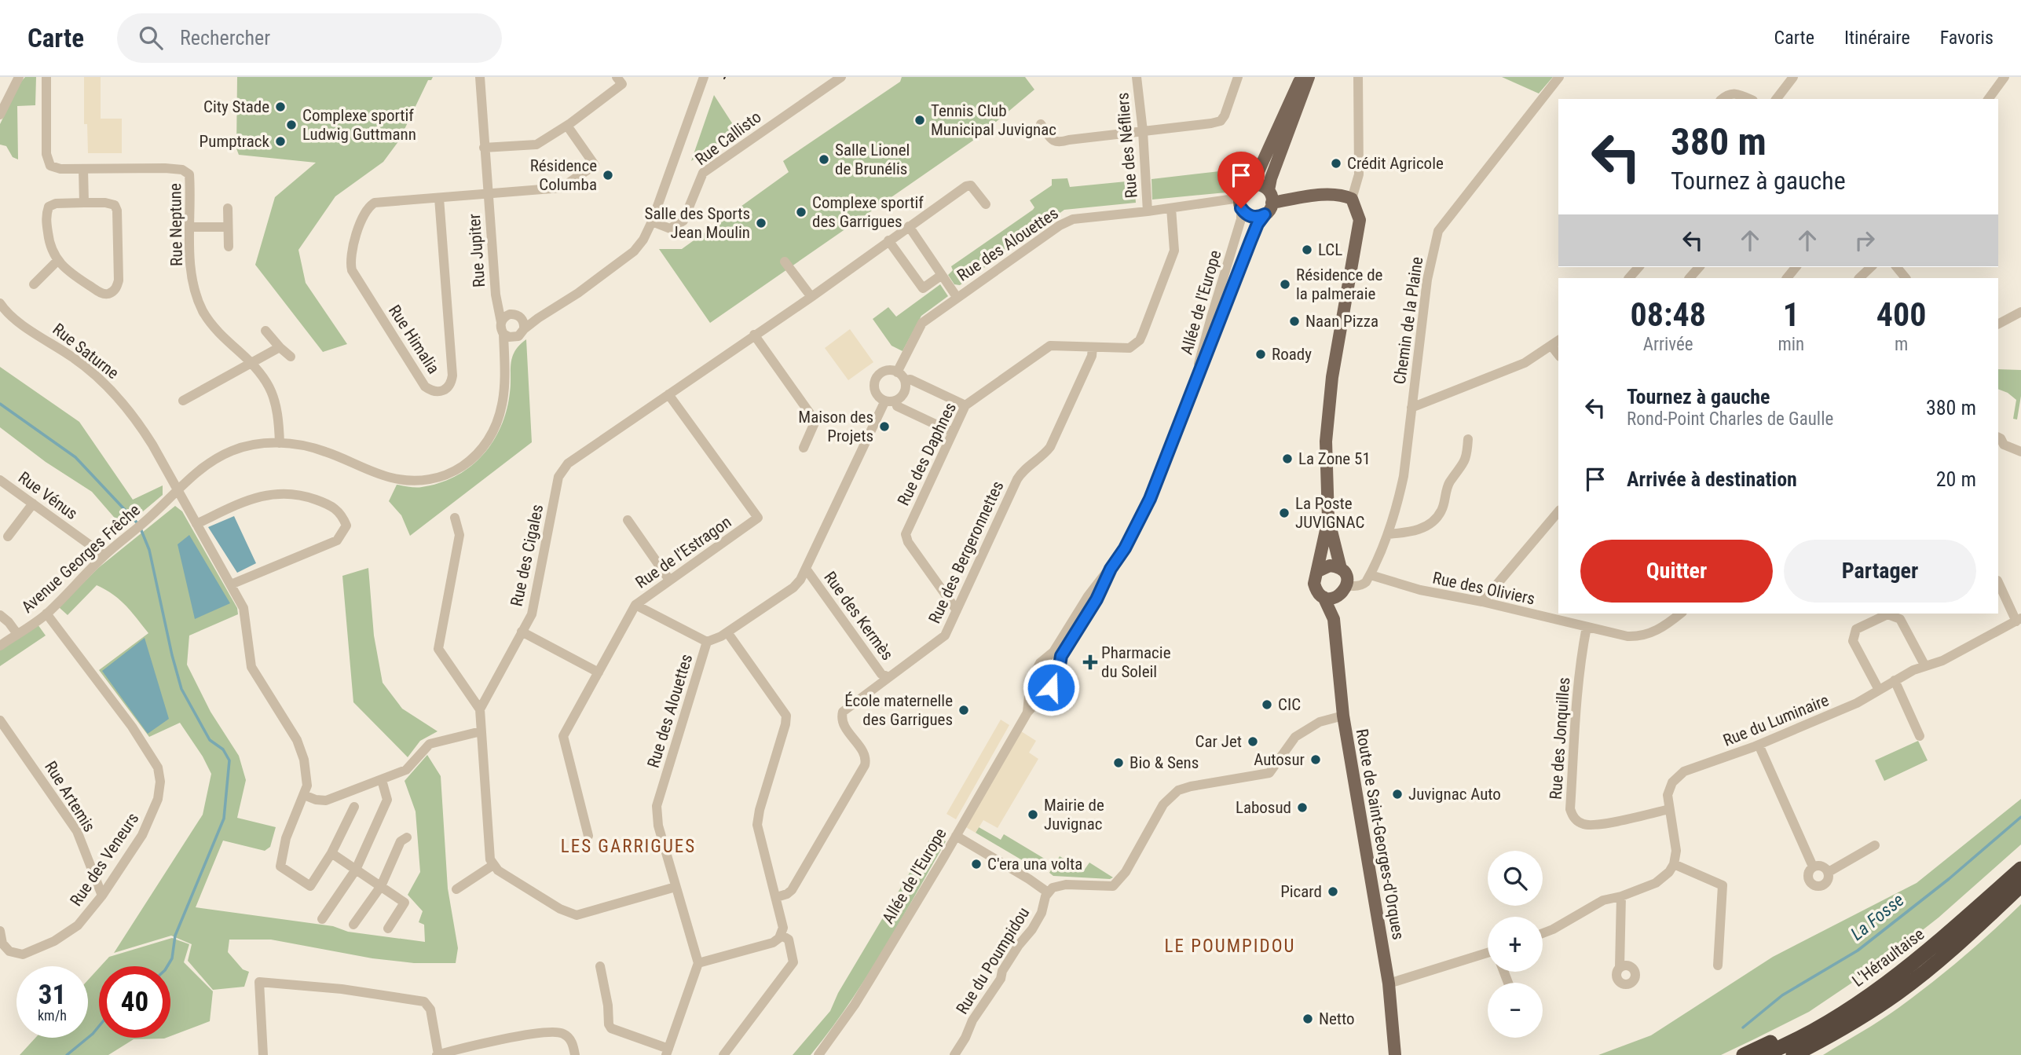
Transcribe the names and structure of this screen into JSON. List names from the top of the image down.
{
  "streets": {
    "highway": ["L'Héraultaise"],
    "main road": ["Route de Saint-Georges-d'Orques"],
    "street": [
      "Rue Callisto",
      "Rue des Néfliers",
      "Rue Neptune",
      "Rue des Alouettes",
      "Rue Jupiter",
      "Allée de l'Europe",
      "Chemin de la Plaine",
      "Rue Himalia",
      "Rue Saturne",
      "Rue des Daphnes",
      "Rue Vénus",
      "Rue de l'Estragon",
      "Rue des Bergeronnettes",
      "Rue des Cigales",
      "Avenue Georges Frêche",
      "Rue des Oliviers",
      "Rue des Kermès",
      "Rue du Luminaire",
      "Rue des Jonquilles",
      "Rue Artemis",
      "Rue des Veneurs",
      "Rue du Poumpidou"
    ]
  },
  "crossings": [
    ["Rue des Néfliers", "Rue des Alouettes"],
    ["Rue Neptune", "Avenue Georges Frêche"],
    ["Rue des Alouettes", "Allée de l'Europe"],
    ["Rue des Alouettes", "Rue des Kermès"],
    ["Rue Jupiter", "Rue Himalia"],
    ["Rue Jupiter", "Avenue Georges Frêche"],
    ["Chemin de la Plaine", "Rue des Oliviers"],
    ["Rue Saturne", "Avenue Georges Frêche"],
    ["Rue des Daphnes", "Rue des Bergeronnettes"],
    ["Rue Vénus", "Avenue Georges Frêche"],
    ["Rue de l'Estragon", "Rue des Cigales"],
    ["Rue des Bergeronnettes", "Rue des Kermès"],
    ["Avenue Georges Frêche", "Rue des Veneurs"],
    ["Rue des Oliviers", "Rue des Jonquilles"],
    ["Rue du Luminaire", "Rue des Jonquilles"],
    ["Rue Artemis", "Rue des Veneurs"]
  ],
  "districts": ["LES GARRIGUES", "LE POUMPIDOU"],
  "water": ["La Fosse"],
  "places": {
    "other": [
      "City Stade",
      "Tennis Club Municipal Juvignac",
      "Complexe sportif Ludwig Guttmann",
      "Pumptrack",
      "Salle Lionel de Brunélis",
      "Crédit Agricole",
      "Résidence Columba",
      "Complexe sportif des Garrigues",
      "Salle des Sports Jean Moulin",
      "LCL",
      "Résidence de la palmeraie",
      "Naan Pizza",
      "Roady",
      "Maison des Projets",
      "La Zone 51",
      "La Poste JUVIGNAC",
      "CIC",
      "École maternelle des Garrigues",
      "Car Jet",
      "Autosur",
      "Bio & Sens",
      "Juvignac Auto",
      "Labosud",
      "Mairie de Juvignac",
      "C'era una volta",
      "Picard",
      "Netto"
    ],
    "health": ["Pharmacie du Soleil"]
  },
  "page": {
    "header": "Carte",
    "search": "Rechercher",
    "nav": ["Carte", "Itinéraire", "Favoris"],
    "turn": ["380 m", "Tournez à gauche"],
    "eta": [
      "08:48",
      "Arrivée",
      "1",
      "min",
      "400",
      "m"
    ],
    "list": [
      {
        "name": "Tournez à gauche",
        "note": "Rond-Point Charles de Gaulle",
        "value": "380 m"
      },
      {
        "name": "Arrivée à destination",
        "value": "20 m"
      }
    ],
    "buttons": ["Quitter", "Partager"],
    "map_buttons": ["+", "−"],
    "speed": "31 km/h",
    "limit": "40"
  }
}
